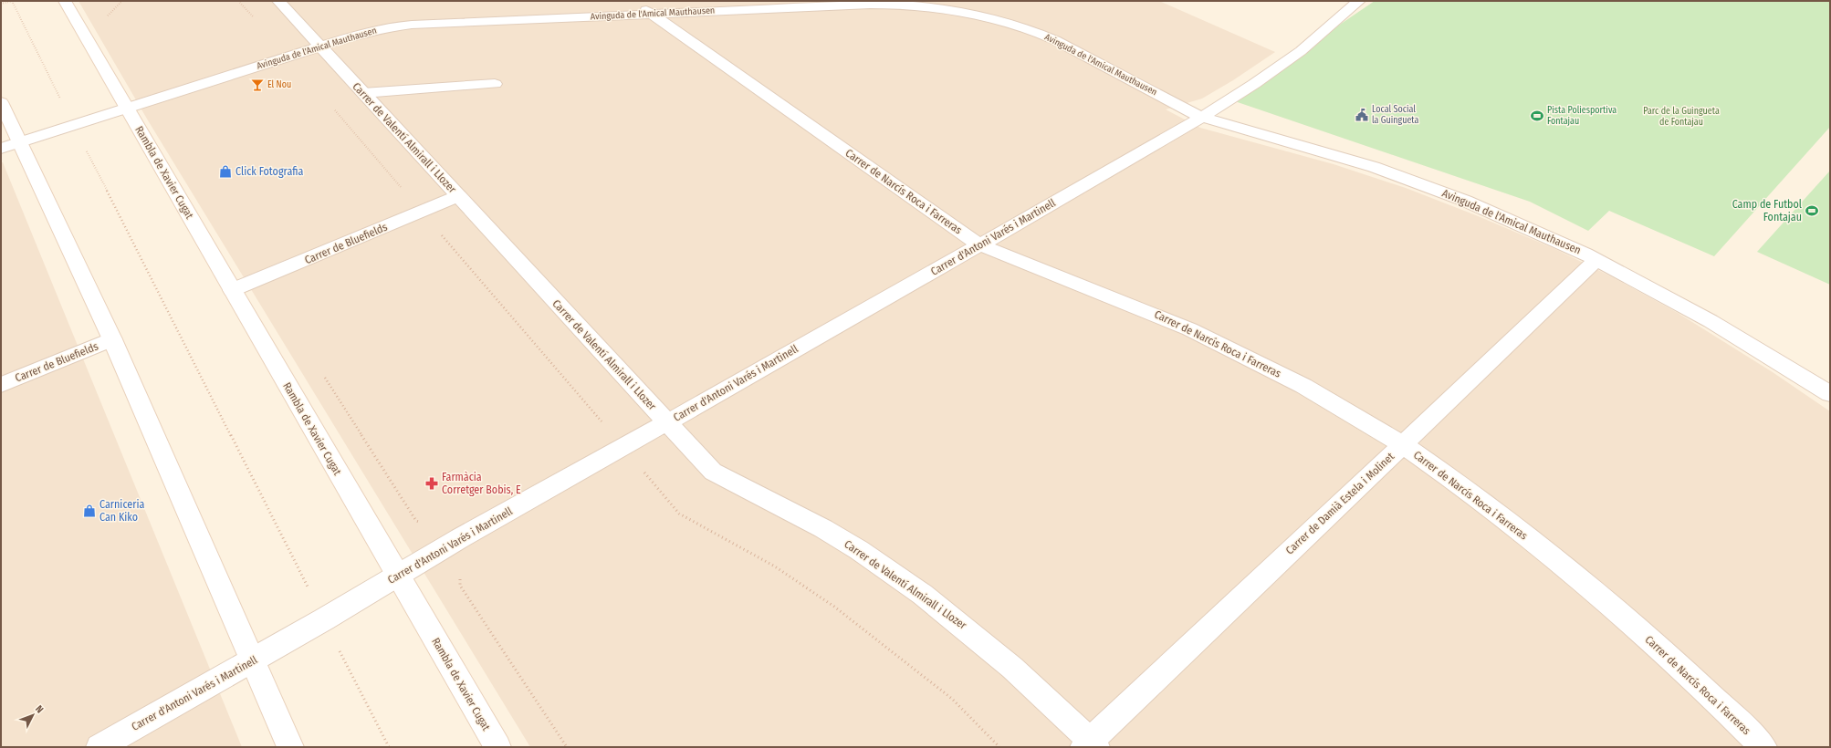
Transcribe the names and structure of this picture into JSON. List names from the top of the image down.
{
  "streets": {
    "street": [
      "Avinguda de l'Amical Mauthausen",
      "Carrer de Valentí Almirall i Llozer",
      "Rambla de Xavier Cugat",
      "Carrer de Narcís Roca i Farreras",
      "Carrer d'Antoni Varés i Martinell",
      "Carrer de Bluefields",
      "Carrer de Damià Estela i Molinet"
    ]
  },
  "crossings": [
    ["Avinguda de l'Amical Mauthausen", "Carrer de Valentí Almirall i Llozer"],
    ["Avinguda de l'Amical Mauthausen", "Rambla de Xavier Cugat"],
    ["Avinguda de l'Amical Mauthausen", "Carrer de Narcís Roca i Farreras"],
    ["Avinguda de l'Amical Mauthausen", "Carrer d'Antoni Varés i Martinell"],
    ["Avinguda de l'Amical Mauthausen", "Carrer de Damià Estela i Molinet"],
    ["Carrer de Valentí Almirall i Llozer", "Carrer d'Antoni Varés i Martinell"],
    ["Carrer de Valentí Almirall i Llozer", "Carrer de Bluefields"],
    ["Carrer de Valentí Almirall i Llozer", "Carrer de Damià Estela i Molinet"],
    ["Rambla de Xavier Cugat", "Carrer d'Antoni Varés i Martinell"],
    ["Rambla de Xavier Cugat", "Carrer de Bluefields"],
    ["Carrer de Narcís Roca i Farreras", "Carrer d'Antoni Varés i Martinell"],
    ["Carrer de Narcís Roca i Farreras", "Carrer de Damià Estela i Molinet"]
  ],
  "parks": ["Parc de la Guingueta de Fontajau"],
  "places": {
    "bar": ["El Nou"],
    "public building": ["Local Social la Guingueta"],
    "sports": ["Pista Poliesportiva Fontajau", "Camp de Futbol Fontajau"],
    "shop": ["Click Fotografia", "Carniceria Can Kiko"],
    "pharmacy": ["Farmàcia Corretger Bobis, E"]
  },
  "north": "top right"
}
